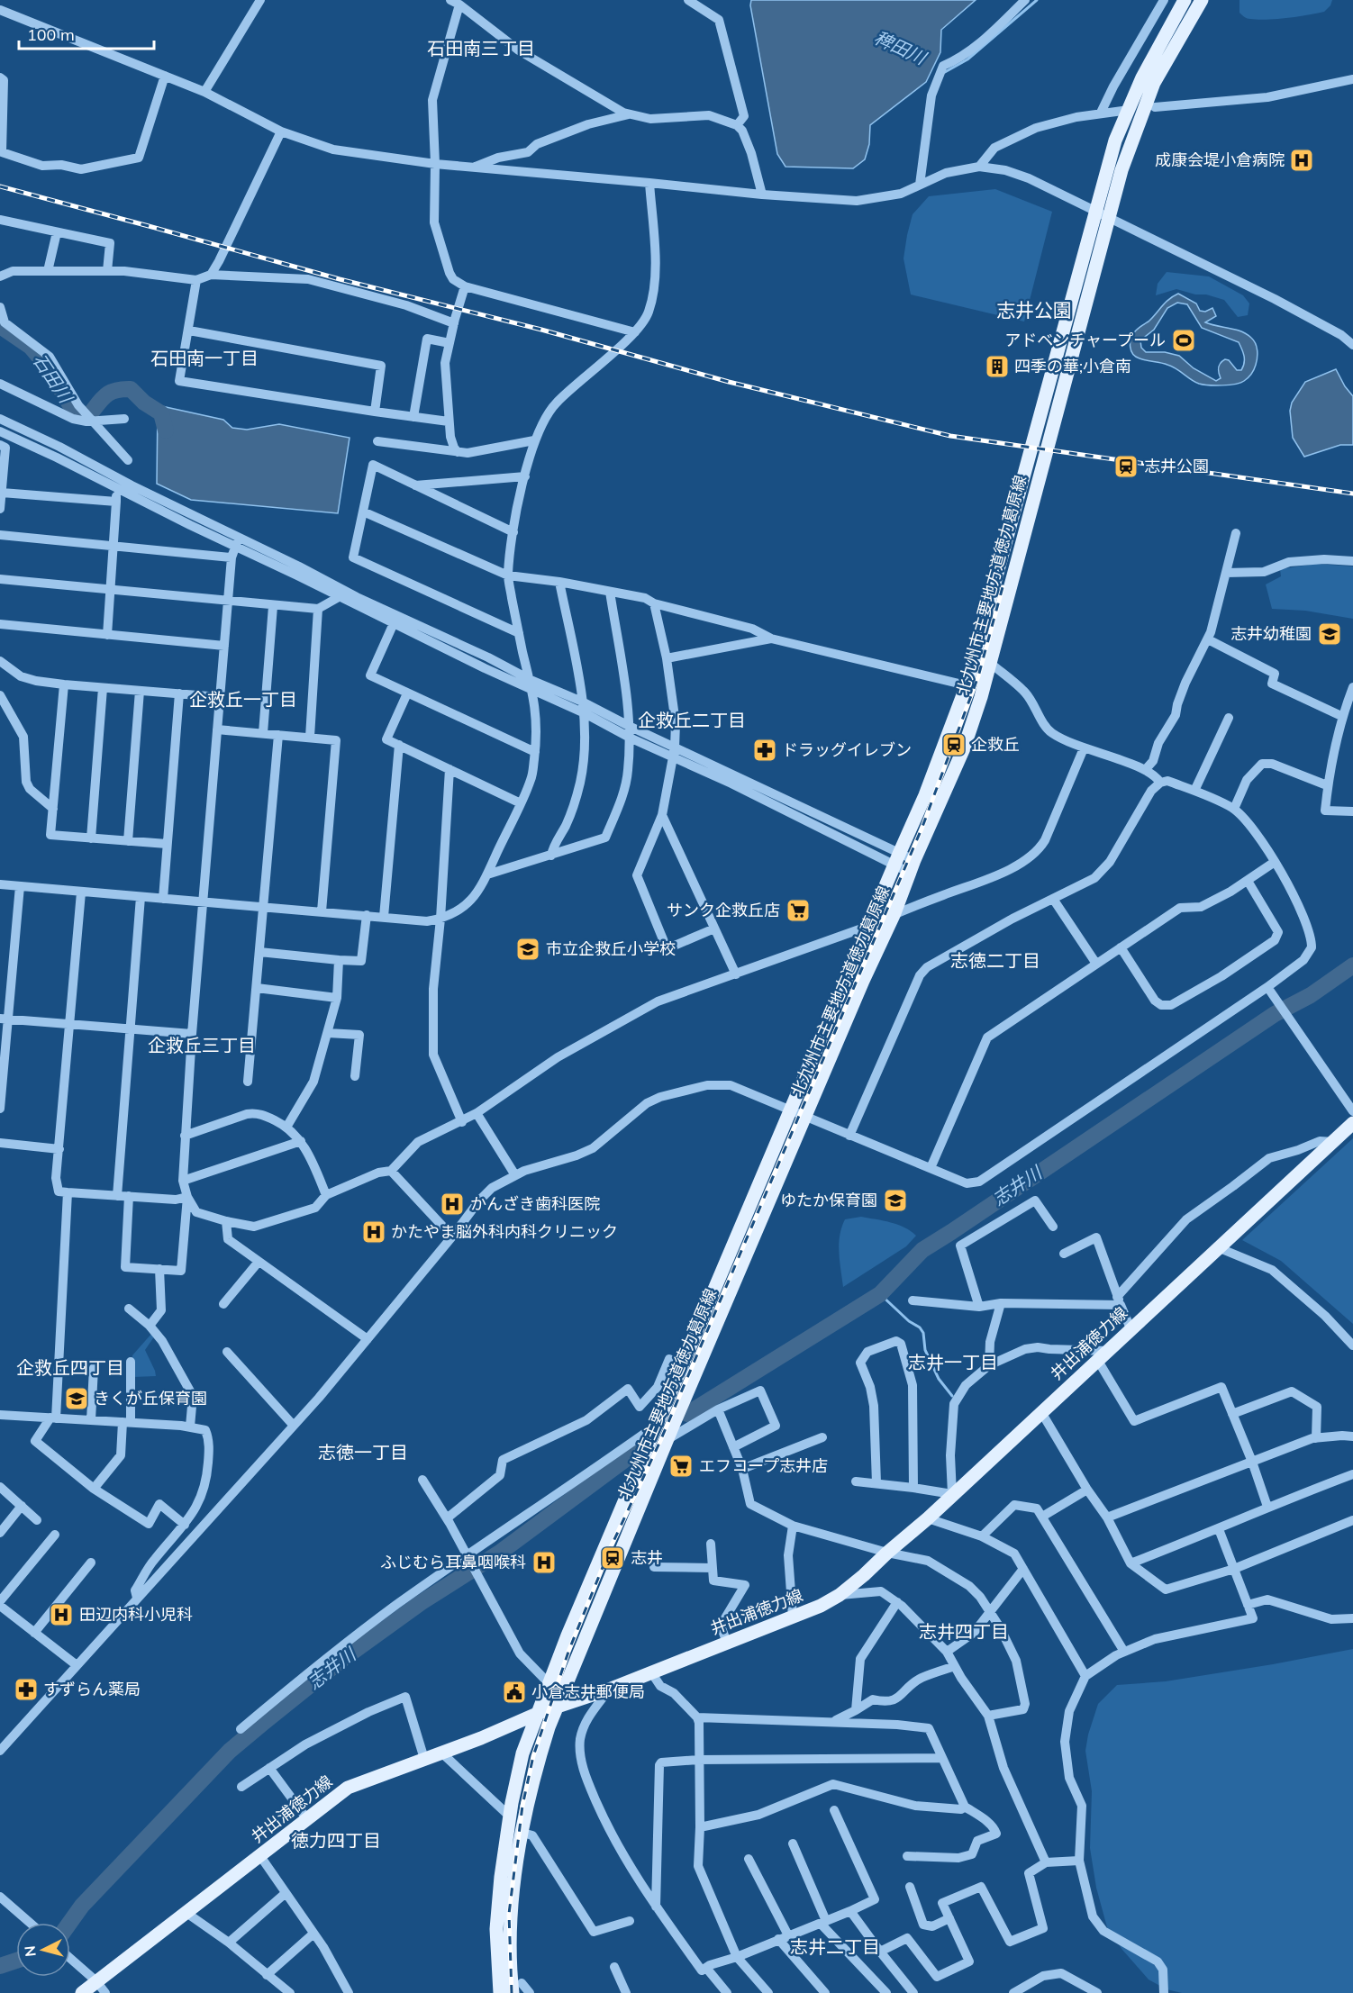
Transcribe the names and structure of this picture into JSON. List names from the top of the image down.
{
  "streets": {
    "main road": ["北九州市主要地方道徳力葛原線", "井出浦徳力線"]
  },
  "crossings": [
    ["北九州市主要地方道徳力葛原線", "井出浦徳力線"]
  ],
  "districts": [
    "石田南三丁目",
    "志井公園",
    "石田南一丁目",
    "企救丘一丁目",
    "企救丘二丁目",
    "志徳二丁目",
    "企救丘三丁目",
    "志井一丁目",
    "企救丘四丁目",
    "志徳一丁目",
    "志井四丁目",
    "徳力四丁目",
    "志井二丁目"
  ],
  "water": ["稗田川", "石田川", "志井川"],
  "places": {
    "hospital": [
      "成康会堤小倉病院",
      "かんざき歯科医院",
      "かたやま脳外科内科クリニック",
      "ふじむら耳鼻咽喉科",
      "田辺内科小児科"
    ],
    "sports": ["アドベンチャープール"],
    "building": ["四季の華;小倉南"],
    "station": ["志井公園", "企救丘", "志井"],
    "school or university": [
      "志井幼稚園",
      "市立企救丘小学校",
      "ゆたか保育園",
      "きくが丘保育園"
    ],
    "pharmacy": ["ドラッグイレブン", "すずらん薬局"],
    "supermarket": ["サンク企救丘店", "エフコープ志井店"],
    "public building": ["小倉志井郵便局"]
  },
  "scale_bar": "100 m",
  "north": "left"
}
